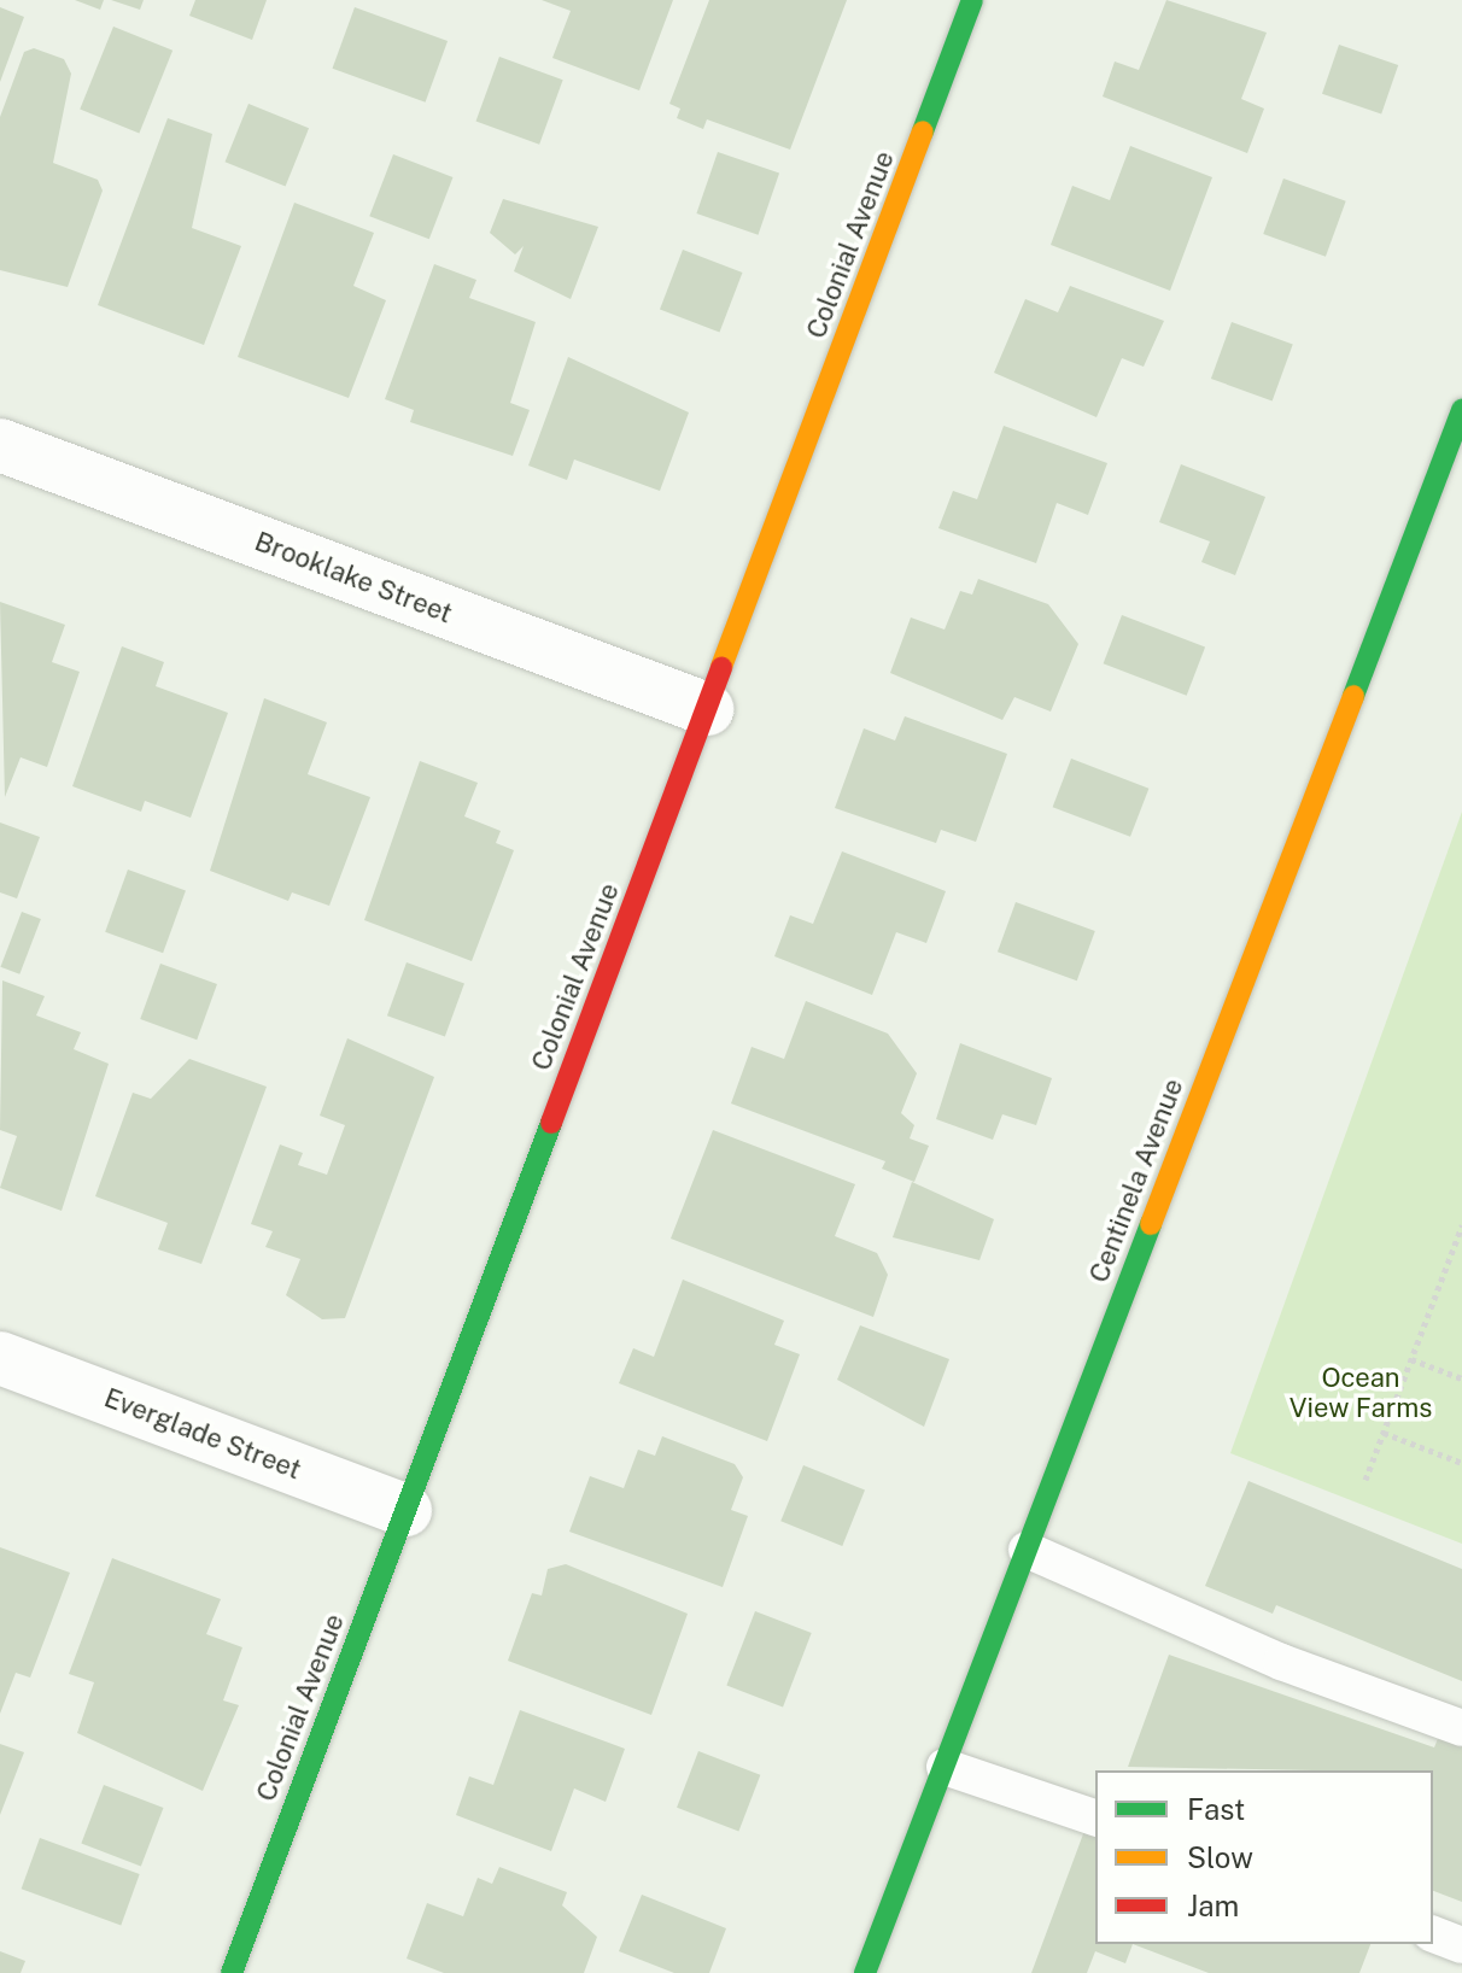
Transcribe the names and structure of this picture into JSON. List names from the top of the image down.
{
  "streets": {
    "street": [
      "Colonial Avenue",
      "Brooklake Street",
      "Centinela Avenue",
      "Everglade Street"
    ]
  },
  "crossings": [
    ["Colonial Avenue", "Brooklake Street"],
    ["Colonial Avenue", "Everglade Street"]
  ],
  "parks": ["Ocean View Farms"],
  "legend": ["Fast", "Slow", "Jam"]
}
